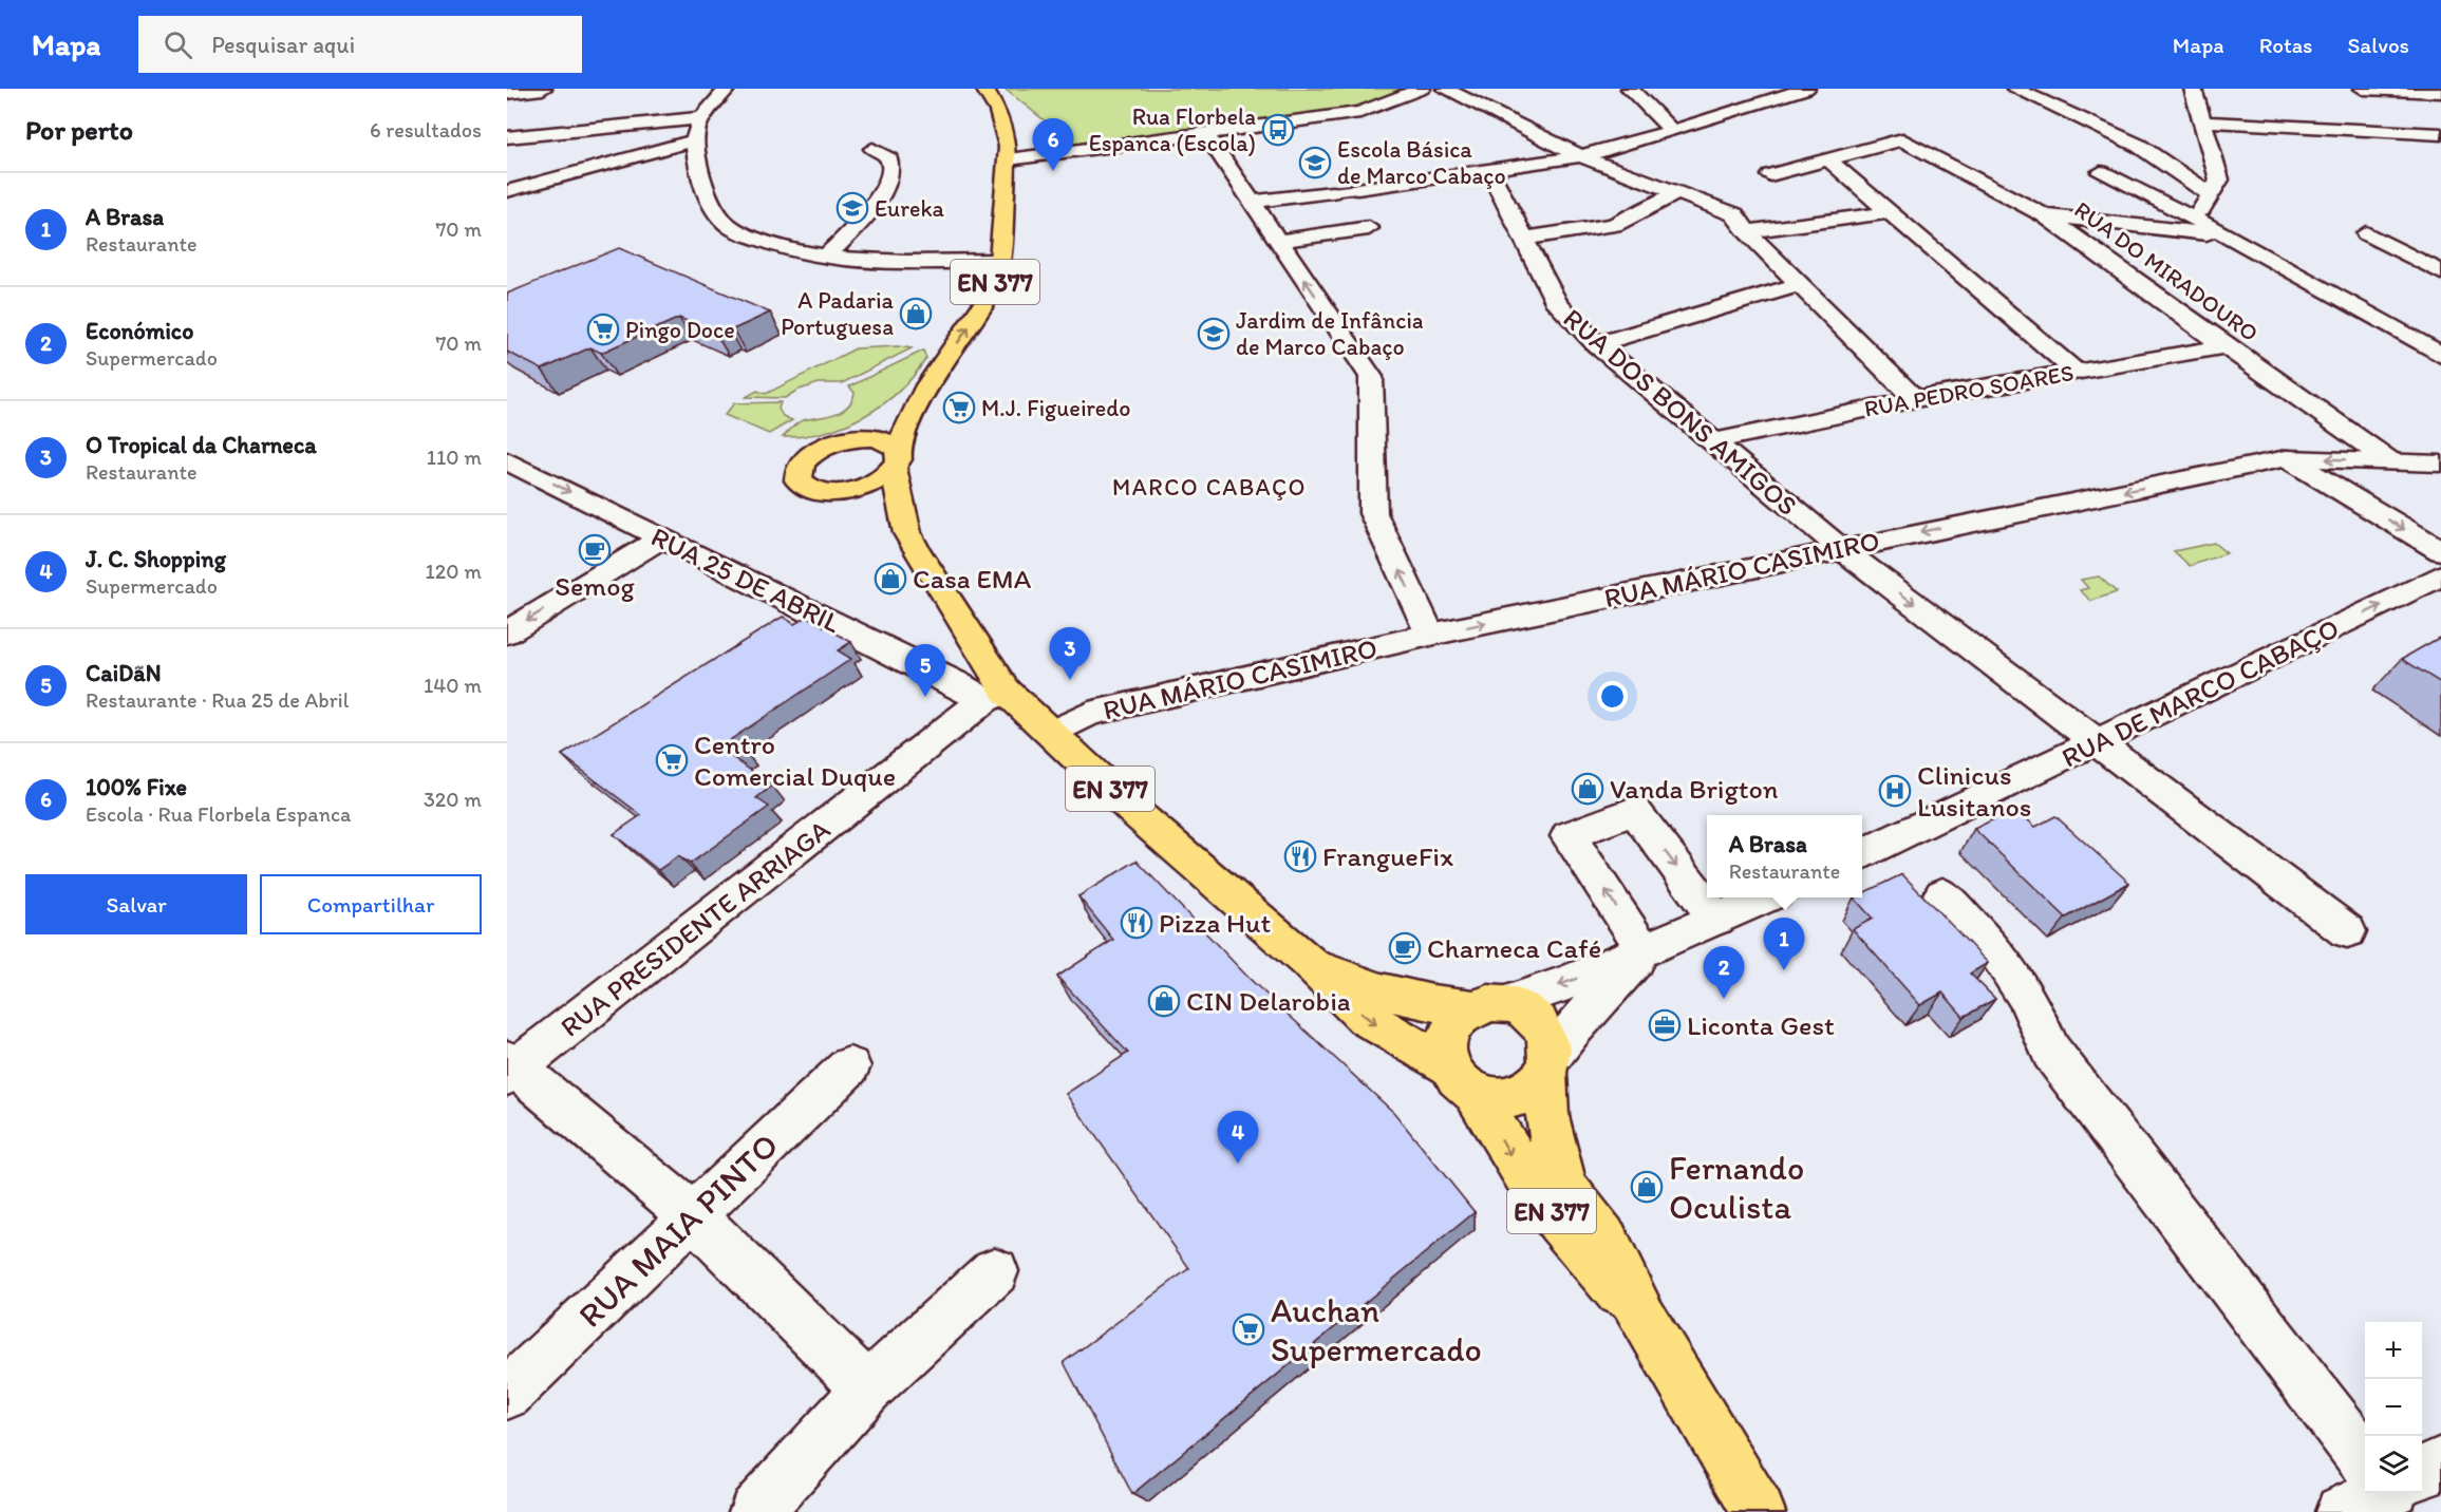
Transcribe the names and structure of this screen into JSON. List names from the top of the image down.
{
  "streets": {
    "main road": ["EN 377"],
    "street": [
      "RUA DO MIRADOURO",
      "RUA PEDRO SOARES",
      "RUA DOS BONS AMIGOS",
      "RUA MÁRIO CASIMIRO",
      "RUA 25 DE ABRIL",
      "RUA DE MARCO CABAÇO",
      "RUA PRESIDENTE ARRIAGA",
      "RUA MAIA PINTO"
    ]
  },
  "crossings": [
    ["RUA DO MIRADOURO", "RUA PEDRO SOARES"],
    ["RUA DO MIRADOURO", "RUA MÁRIO CASIMIRO"],
    ["EN 377", "RUA MÁRIO CASIMIRO"],
    ["EN 377", "RUA 25 DE ABRIL"],
    ["EN 377", "RUA PRESIDENTE ARRIAGA"],
    ["RUA PEDRO SOARES", "RUA DOS BONS AMIGOS"],
    ["RUA DOS BONS AMIGOS", "RUA MÁRIO CASIMIRO"],
    ["RUA DOS BONS AMIGOS", "RUA DE MARCO CABAÇO"],
    ["RUA 25 DE ABRIL", "RUA PRESIDENTE ARRIAGA"]
  ],
  "one_way": ["RUA DE MARCO CABAÇO"],
  "districts": ["MARCO CABAÇO"],
  "places": {
    "bus stop": ["Rua Florbela Espanca (Escola)"],
    "school or university": ["Escola Básica de Marco Cabaço", "Eureka", "Jardim de Infância de Marco Cabaço"],
    "shop": [
      "A Padaria Portuguesa",
      "Casa EMA",
      "Vanda Brigton",
      "CIN Delarobia",
      "Fernando Oculista"
    ],
    "supermarket": [
      "Pingo Doce",
      "M.J. Figueiredo",
      "Centro Comercial Duque",
      "Auchan Supermercado"
    ],
    "cafe": ["Semog", "Charneca Café"],
    "hospital": ["Clinicus Lusitanos"],
    "restaurant": ["FrangueFix", "Pizza Hut"],
    "office": ["Liconta Gest"]
  },
  "page": {
    "header": "Mapa",
    "search": "Pesquisar aqui",
    "nav": ["Mapa", "Rotas", "Salvos"],
    "heading": ["Por perto", "6 resultados"],
    "pins": [
      "6",
      "3",
      "5",
      "1",
      "2",
      "4"
    ],
    "list": [
      {
        "mark": "1",
        "name": "A Brasa",
        "note": "Restaurante",
        "value": "70 m"
      },
      {
        "mark": "2",
        "name": "Económico",
        "note": "Supermercado",
        "value": "70 m"
      },
      {
        "mark": "3",
        "name": "O Tropical da Charneca",
        "note": "Restaurante",
        "value": "110 m"
      },
      {
        "mark": "4",
        "name": "J. C. Shopping",
        "note": "Supermercado",
        "value": "120 m"
      },
      {
        "mark": "5",
        "name": "CaiDãN",
        "note": "Restaurante · Rua 25 de Abril",
        "value": "140 m"
      },
      {
        "mark": "6",
        "name": "100% Fixe",
        "note": "Escola · Rua Florbela Espanca",
        "value": "320 m"
      }
    ],
    "popup": ["A Brasa", "Restaurante"],
    "buttons": ["Salvar", "Compartilhar"],
    "map_buttons": ["+", "−"]
  }
}
